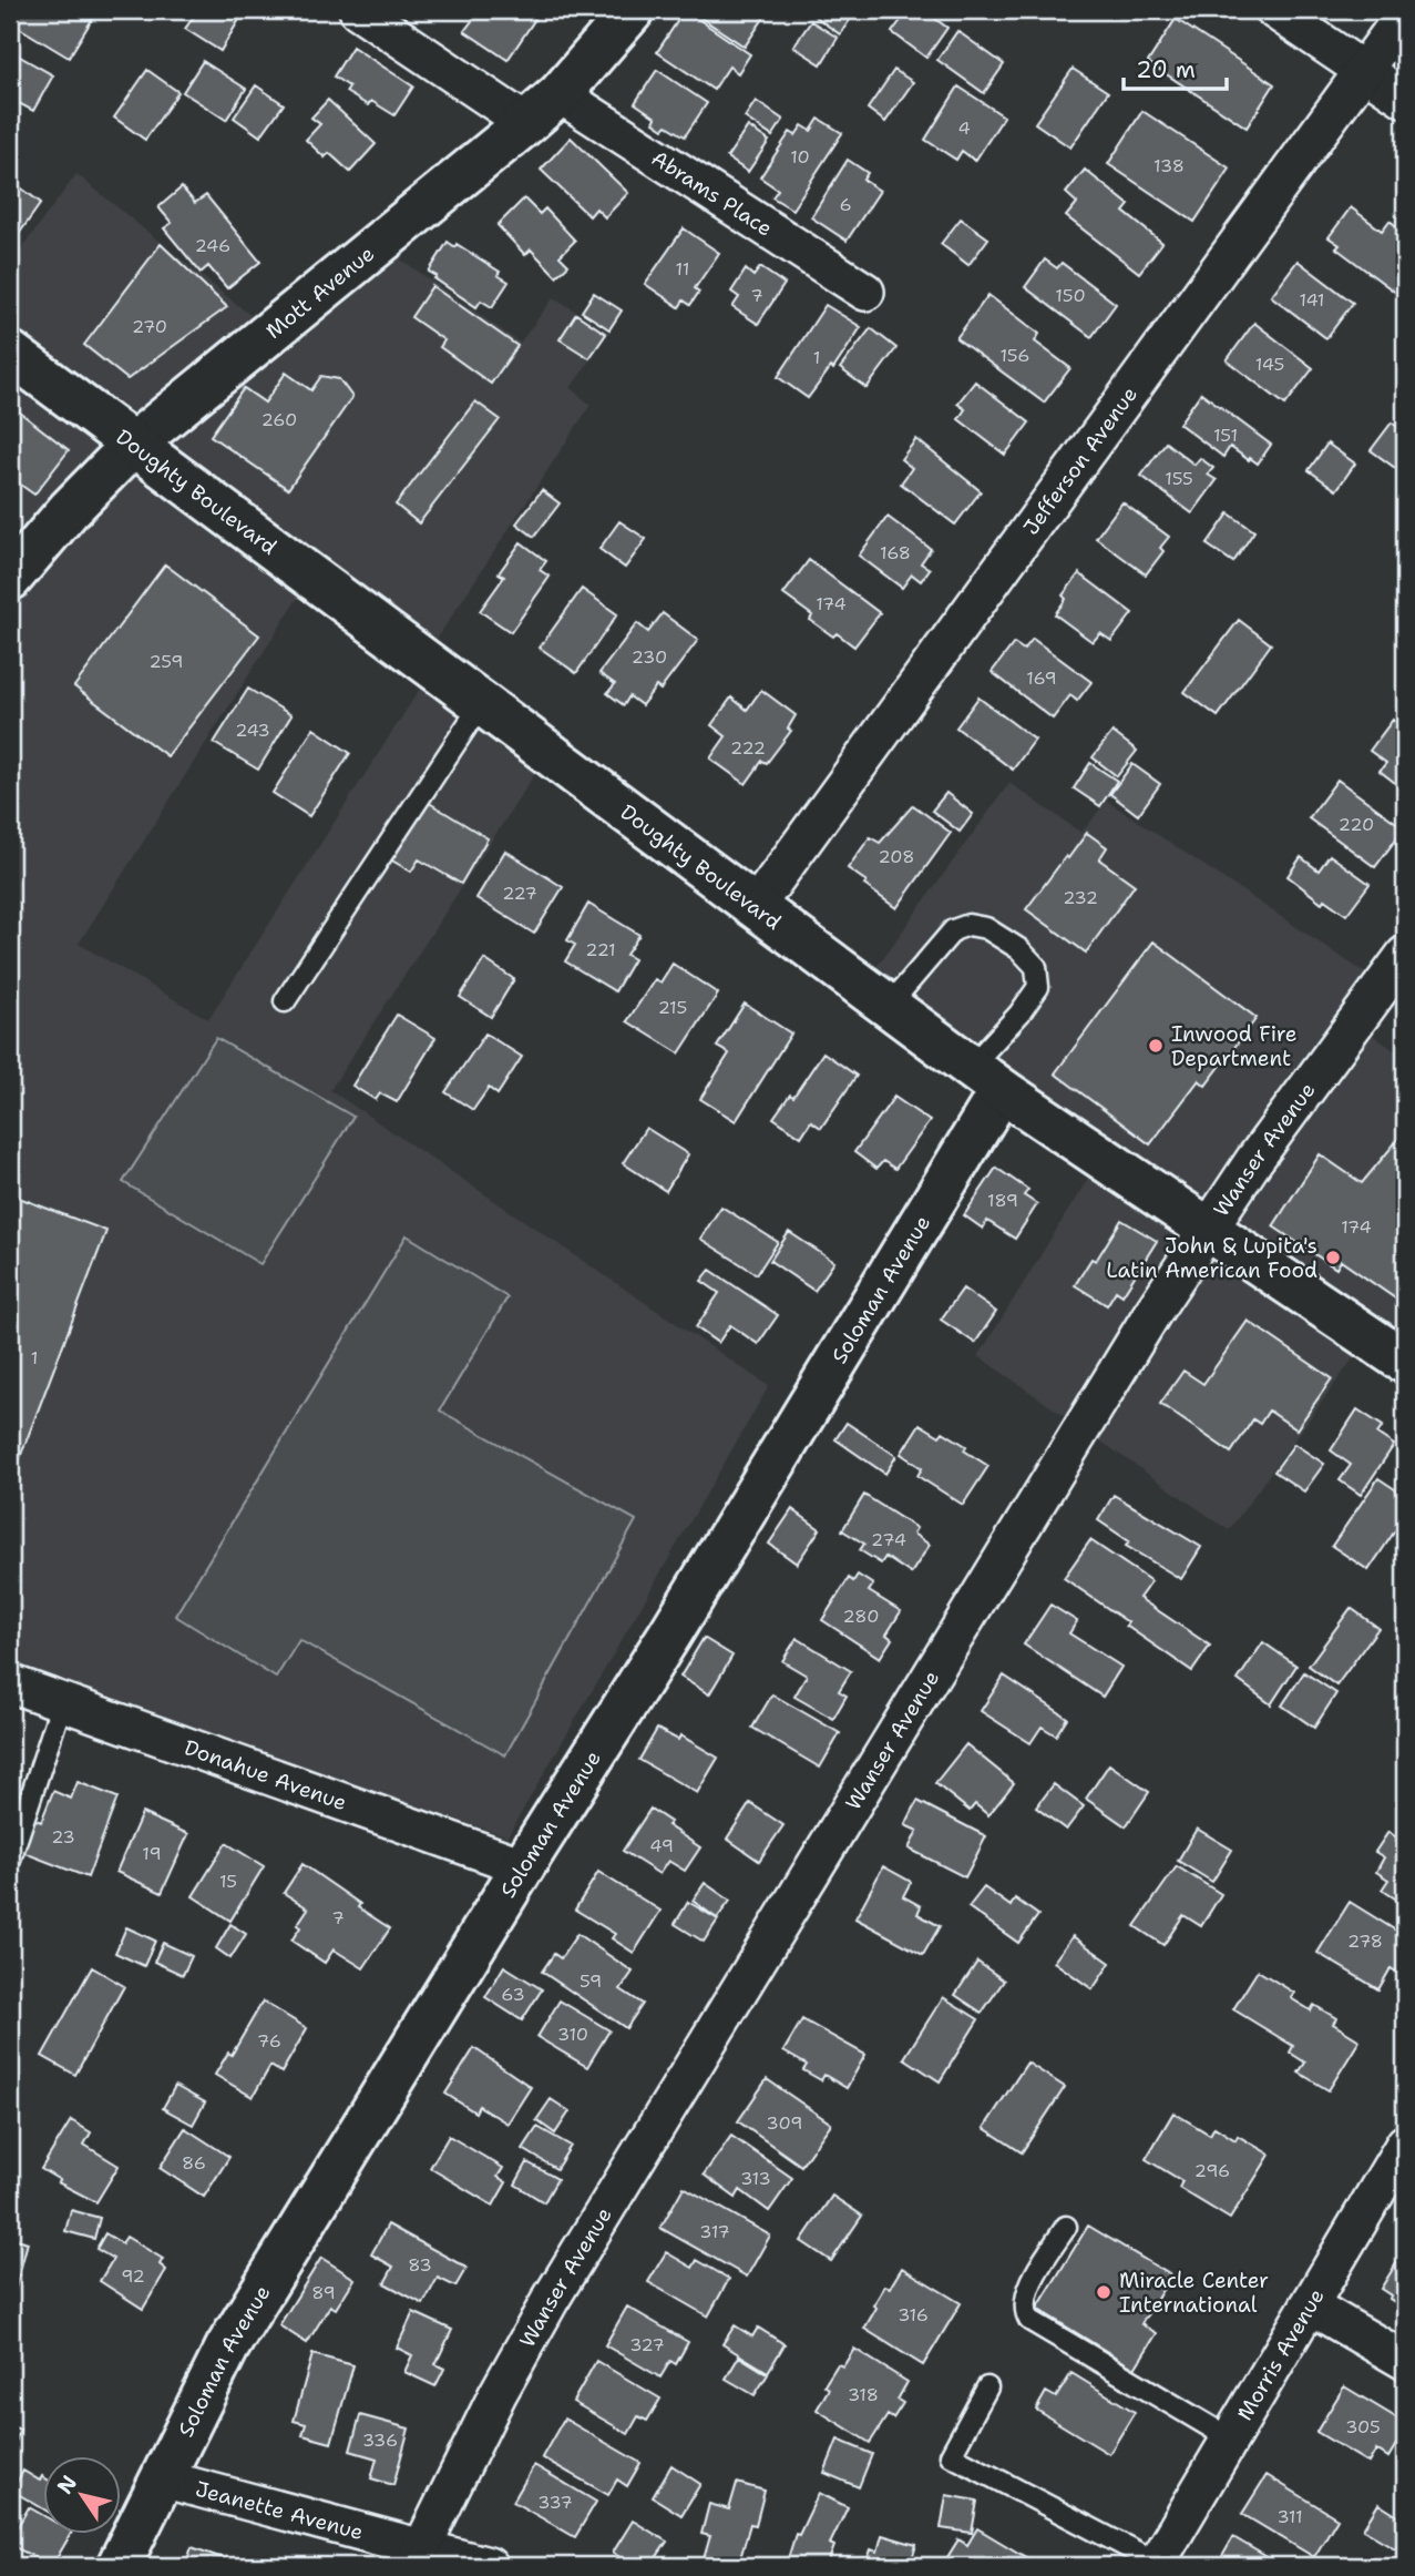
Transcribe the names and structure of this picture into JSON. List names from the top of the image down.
{
  "streets": {
    "street": [
      "Abrams Place",
      "Mott Avenue",
      "Jefferson Avenue",
      "Doughty Boulevard",
      "Wanser Avenue",
      "Soloman Avenue",
      "Donahue Avenue",
      "Morris Avenue",
      "Jeanette Avenue"
    ]
  },
  "crossings": [
    ["Abrams Place", "Mott Avenue"],
    ["Mott Avenue", "Doughty Boulevard"],
    ["Jefferson Avenue", "Doughty Boulevard"],
    ["Doughty Boulevard", "Wanser Avenue"],
    ["Doughty Boulevard", "Soloman Avenue"],
    ["Wanser Avenue", "Jeanette Avenue"],
    ["Soloman Avenue", "Donahue Avenue"],
    ["Soloman Avenue", "Jeanette Avenue"]
  ],
  "places": ["Inwood Fire Department", "John & Lupita's Latin American Food", "Miracle Center International"],
  "house_numbers": [
    "4",
    "10",
    "138",
    "6",
    "246",
    "11",
    "7",
    "150",
    "141",
    "270",
    "156",
    "1",
    "145",
    "260",
    "151",
    "155",
    "168",
    "174",
    "230",
    "259",
    "169",
    "243",
    "222",
    "220",
    "208",
    "227",
    "232",
    "221",
    "215",
    "189",
    "174",
    "1",
    "274",
    "280",
    "23",
    "49",
    "19",
    "15",
    "7",
    "278",
    "59",
    "63",
    "310",
    "76",
    "309",
    "86",
    "296",
    "313",
    "317",
    "83",
    "92",
    "89",
    "316",
    "327",
    "318",
    "305",
    "336",
    "337",
    "311"
  ],
  "scale_bar": "20 m",
  "north": "top left"
}
